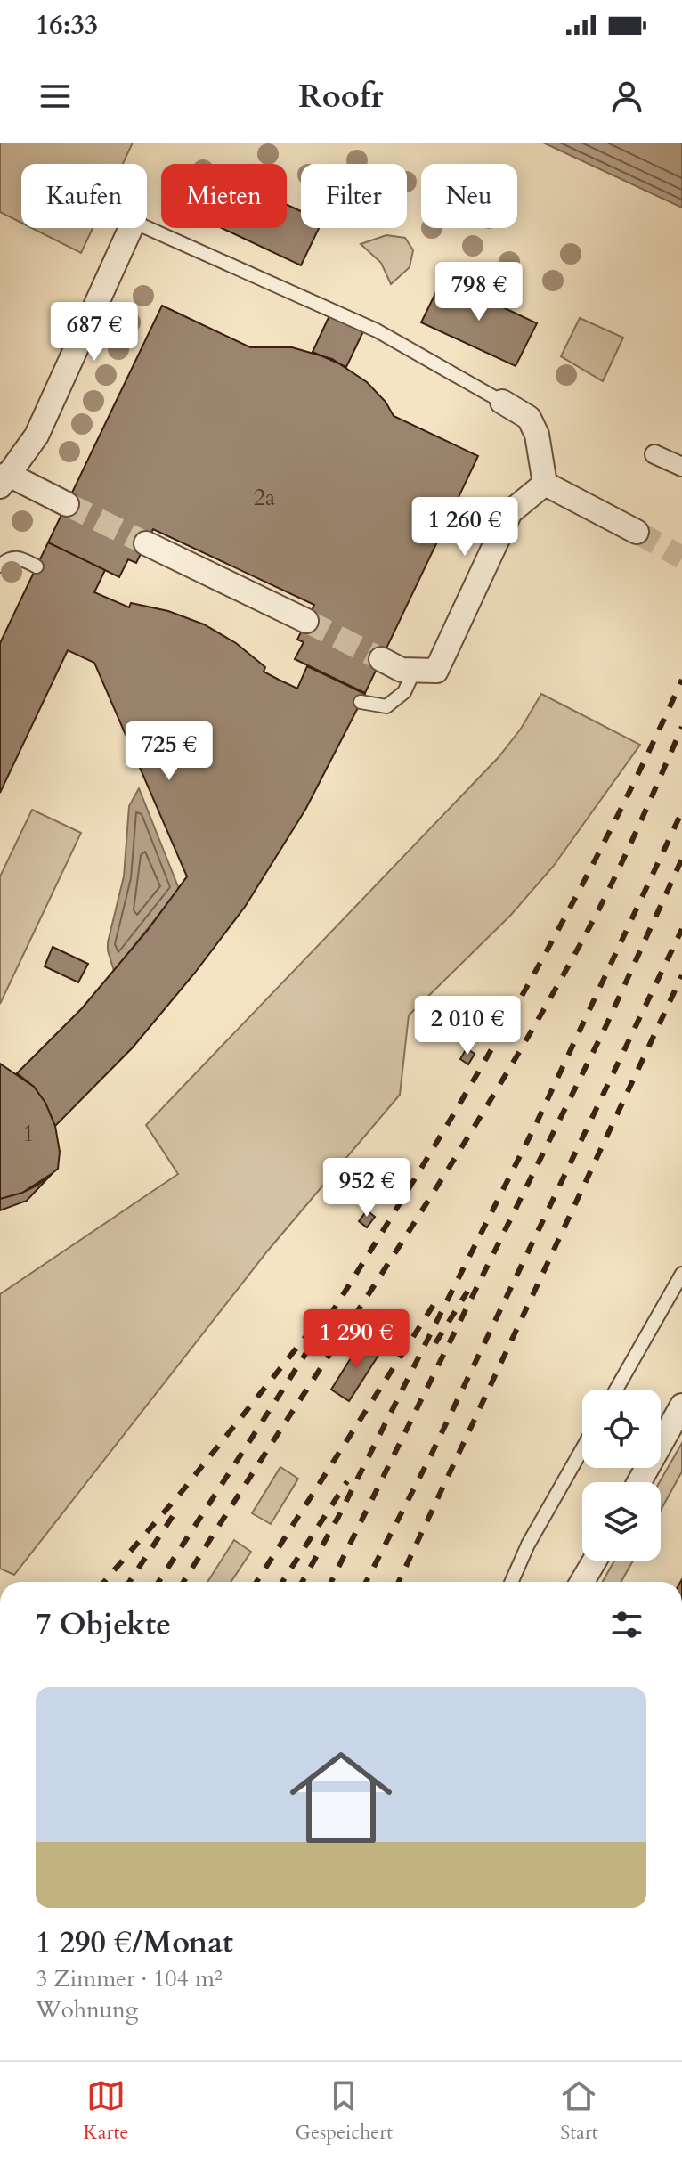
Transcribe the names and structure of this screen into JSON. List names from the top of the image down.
{
  "house_numbers": ["2a", "1"],
  "page": {
    "status": "16:33",
    "header": "Roofr",
    "chip": [
      "Kaufen",
      "Mieten",
      "Filter",
      "Neu"
    ],
    "price": [
      "798 €",
      "687 €",
      "1 260 €",
      "725 €",
      "2 010 €",
      "952 €",
      "1 290 €"
    ],
    "heading": "7 Objekte",
    "list": [
      {
        "name": "1 290 €/Monat",
        "note": "3 Zimmer · 104 m² · Wohnung"
      }
    ],
    "tabs": ["Karte", "Gespeichert", "Start"]
  }
}
